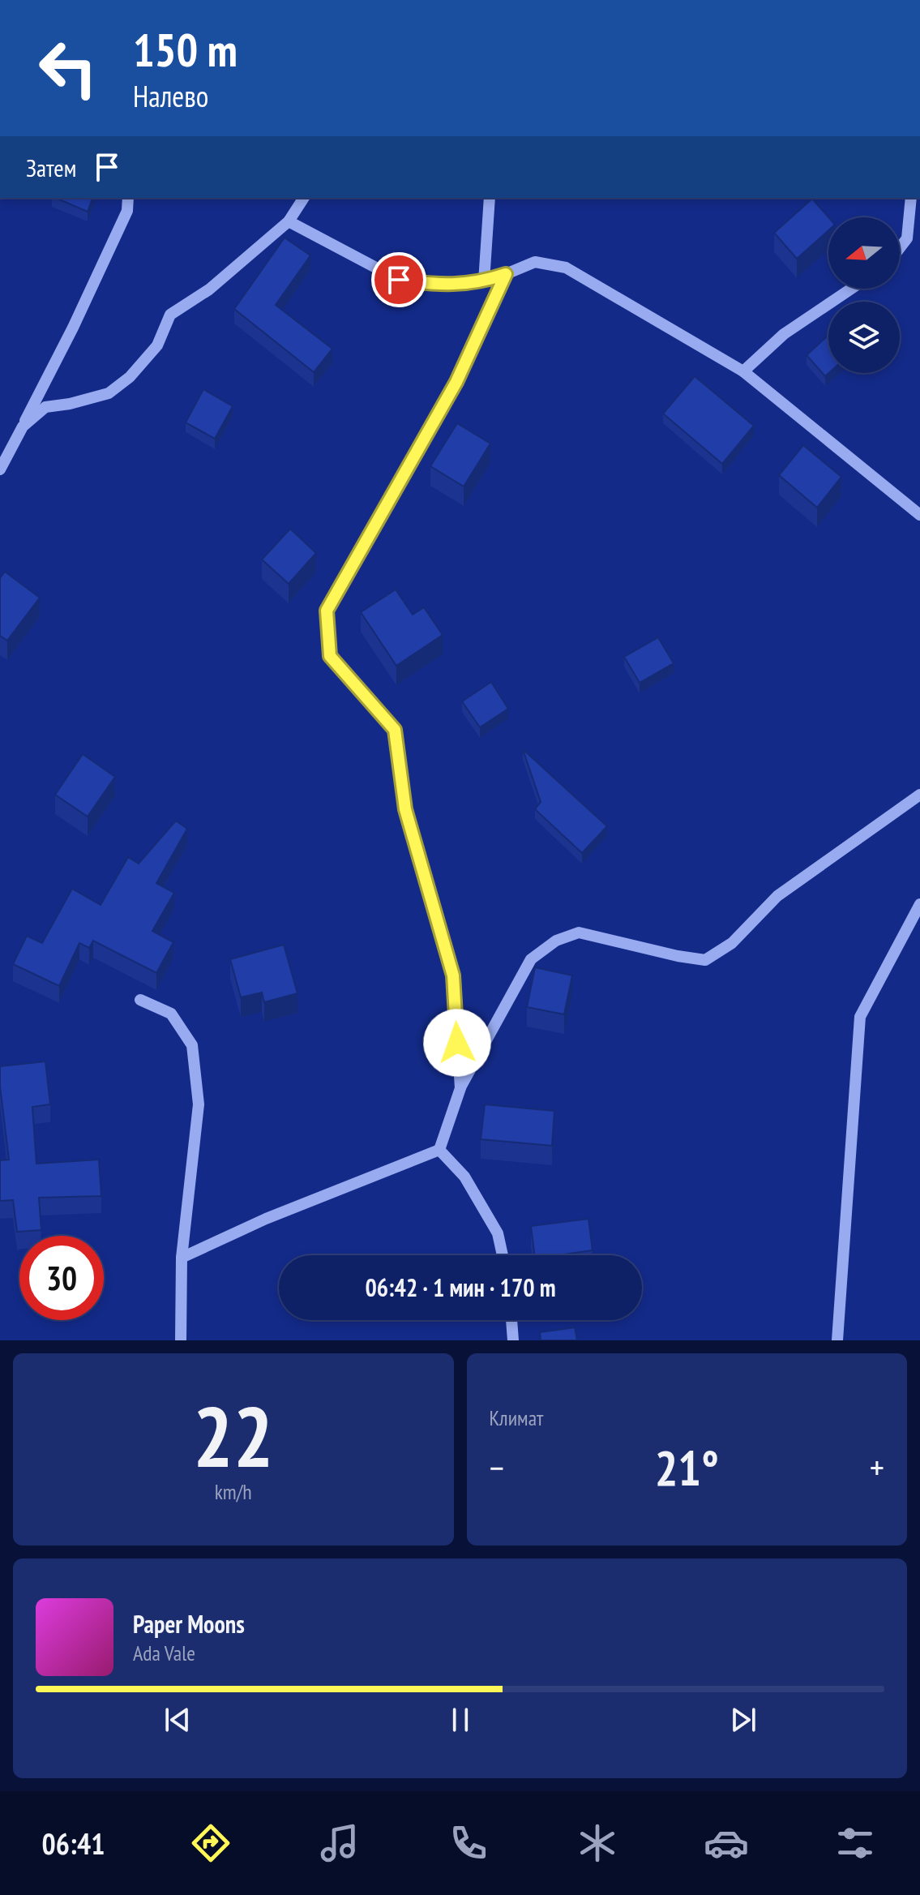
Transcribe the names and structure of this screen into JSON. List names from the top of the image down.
{
  "north": "left",
  "page": {
    "turn": ["150 m", "Налево"],
    "then": "Затем",
    "limit": "30",
    "trip": "06:42 · 1 мин · 170 m",
    "tile": [
      ["22", "km/h"],
      "Климат"
    ],
    "heat": ["−", "21°", "+"],
    "song": ["Paper Moons", "Ada Vale"],
    "tabs": "06:41"
  }
}
